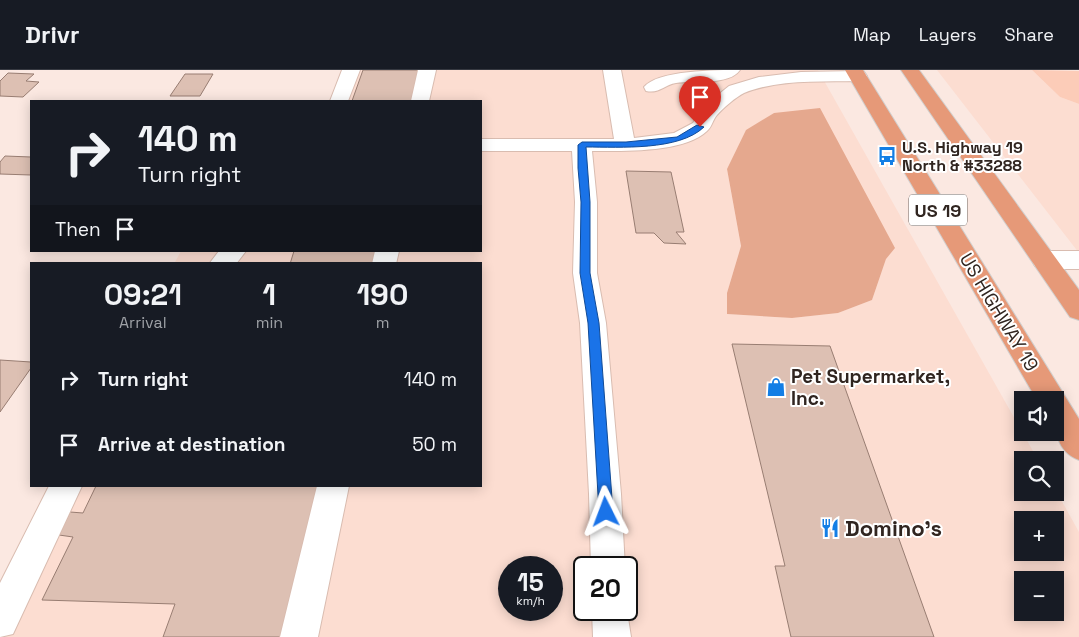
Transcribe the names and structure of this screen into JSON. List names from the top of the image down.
{
  "streets": {
    "highway": ["US 19", "US HIGHWAY 19"]
  },
  "places": {
    "bus stop": ["U.S. Highway 19 North & #33288"],
    "shop": ["Pet Supermarket, Inc."],
    "restaurant": ["Domino's"]
  },
  "page": {
    "header": "Drivr",
    "nav": ["Map", "Layers", "Share"],
    "turn": ["140 m", "Turn right"],
    "then": "Then",
    "eta": [
      "09:21",
      "Arrival",
      "1",
      "min",
      "190",
      "m"
    ],
    "list": [
      {
        "name": "Turn right",
        "value": "140 m"
      },
      {
        "name": "Arrive at destination",
        "value": "50 m"
      }
    ],
    "map_buttons": ["+", "−"],
    "speed": "15 km/h",
    "limit": "20"
  }
}
